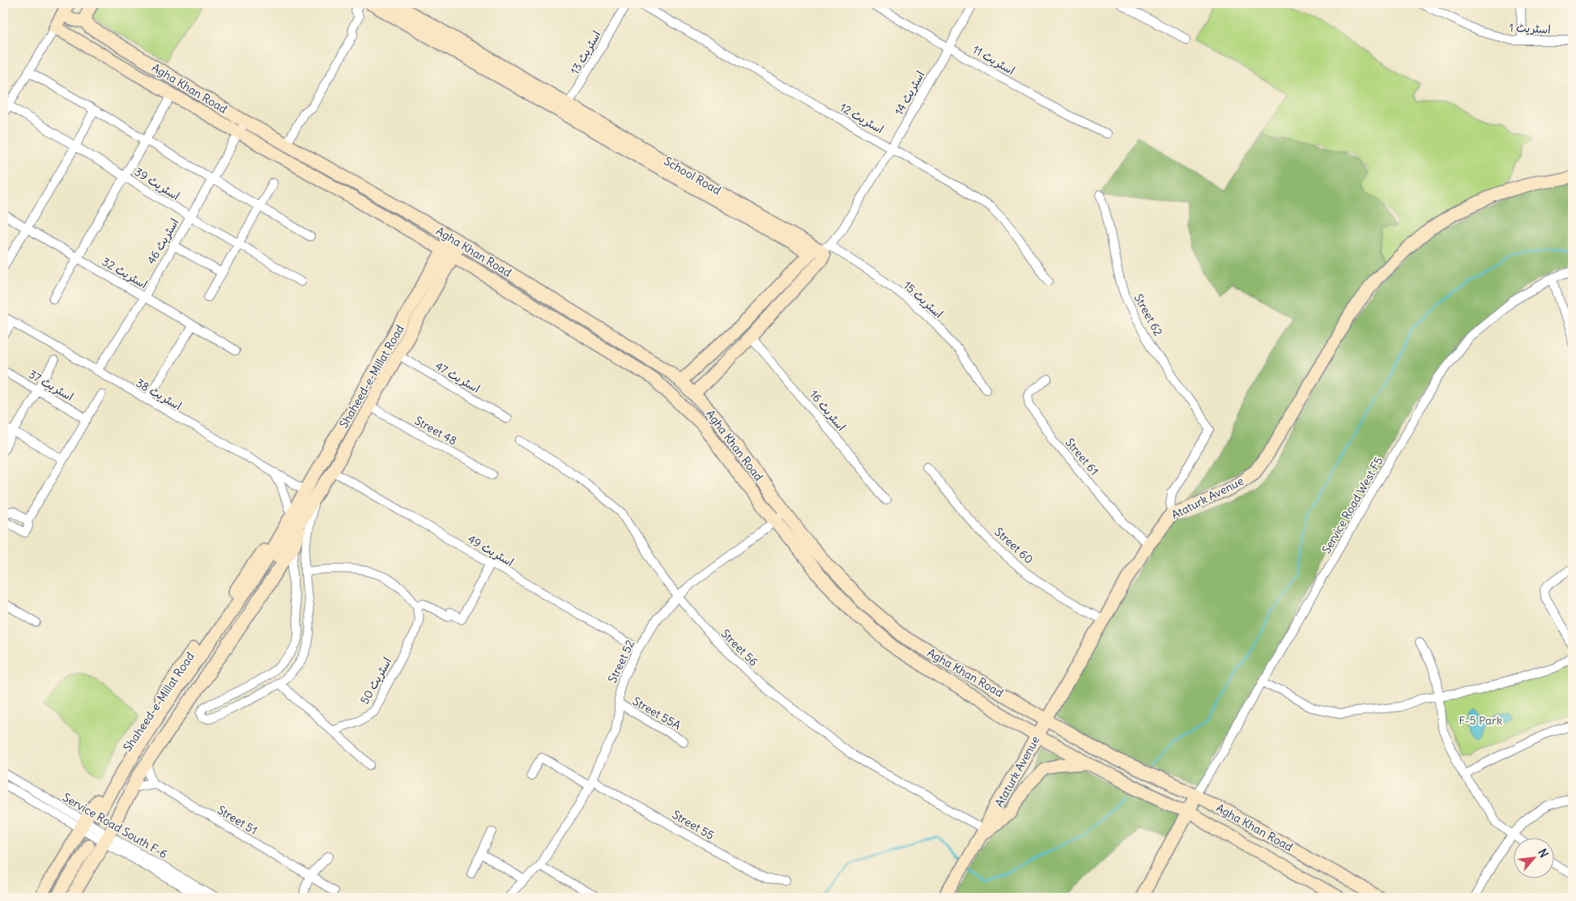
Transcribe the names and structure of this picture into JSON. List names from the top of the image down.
{
  "streets": {
    "street": [
      "اسٹریٹ 1",
      "اسٹریٹ 13",
      "اسٹریٹ 11",
      "Agha Khan Road",
      "اسٹریٹ 14",
      "اسٹریٹ 12",
      "School Road",
      "اسٹریٹ 39",
      "اسٹریٹ 46",
      "اسٹریٹ 32",
      "اسٹریٹ 15",
      "Street 62",
      "Shaheed-e-Millat Road",
      "اسٹریٹ 47",
      "اسٹریٹ 37",
      "اسٹریٹ 38",
      "اسٹریٹ 16",
      "Street 48",
      "Street 61",
      "Ataturk Avenue",
      "Service Road West F5",
      "Street 60",
      "اسٹریٹ 49",
      "Street 56",
      "Street 52",
      "اسٹریٹ 50",
      "Street 55A",
      "Street 51",
      "Street 55",
      "Service Road South F-6"
    ]
  },
  "crossings": [
    ["اسٹریٹ 13", "School Road"],
    ["اسٹریٹ 11", "اسٹریٹ 14"],
    ["Agha Khan Road", "اسٹریٹ 46"],
    ["Agha Khan Road", "Shaheed-e-Millat Road"],
    ["Agha Khan Road", "Ataturk Avenue"],
    ["Agha Khan Road", "Service Road West F5"],
    ["Agha Khan Road", "Street 52"],
    ["اسٹریٹ 14", "اسٹریٹ 12"],
    ["اسٹریٹ 14", "School Road"],
    ["اسٹریٹ 14", "اسٹریٹ 15"],
    ["School Road", "اسٹریٹ 15"],
    ["اسٹریٹ 39", "اسٹریٹ 46"],
    ["اسٹریٹ 46", "اسٹریٹ 32"],
    ["اسٹریٹ 46", "اسٹریٹ 38"],
    ["Street 62", "Ataturk Avenue"],
    ["Shaheed-e-Millat Road", "اسٹریٹ 47"],
    ["Shaheed-e-Millat Road", "اسٹریٹ 38"],
    ["Shaheed-e-Millat Road", "Street 48"],
    ["Shaheed-e-Millat Road", "اسٹریٹ 49"],
    ["Shaheed-e-Millat Road", "Service Road South F-6"],
    ["Street 61", "Ataturk Avenue"],
    ["Ataturk Avenue", "Street 60"],
    ["Ataturk Avenue", "Street 56"],
    ["اسٹریٹ 49", "Street 52"],
    ["Street 56", "Street 52"],
    ["Street 52", "Street 55A"],
    ["Street 52", "Street 55"]
  ],
  "parks": ["F-5 Park"],
  "north": "top right"
}
